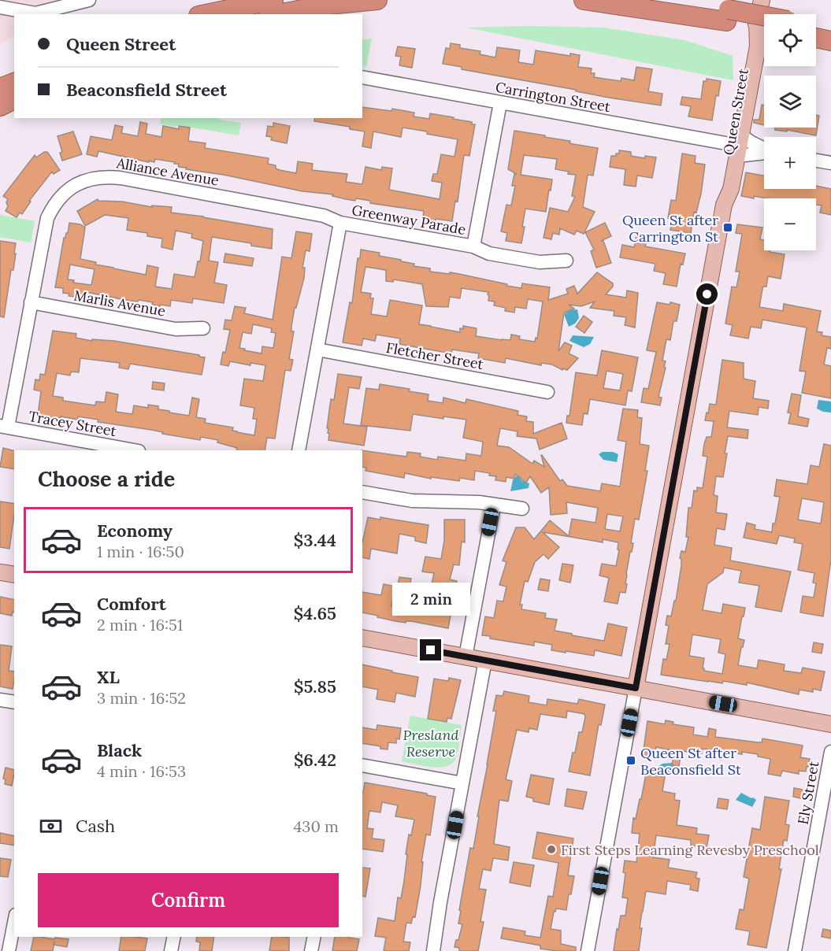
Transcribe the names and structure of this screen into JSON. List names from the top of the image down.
{
  "streets": {
    "main road": ["Queen Street"],
    "street": [
      "Carrington Street",
      "Alliance Avenue",
      "Greenway Parade",
      "Marlis Avenue",
      "Fletcher Street",
      "Tracey Street",
      "Ely Street"
    ]
  },
  "crossings": [
    ["Carrington Street", "Queen Street"],
    ["Carrington Street", "Greenway Parade"],
    ["Alliance Avenue", "Greenway Parade"],
    ["Alliance Avenue", "Marlis Avenue"],
    ["Alliance Avenue", "Tracey Street"],
    ["Greenway Parade", "Fletcher Street"]
  ],
  "parks": ["Presland Reserve"],
  "places": {
    "transit": ["Queen St after Carrington St", "Queen St after Beaconsfield St"],
    "other": ["First Steps Learning Revesby Preschool"]
  },
  "page": {
    "map_buttons": ["+", "−"],
    "banner": ["Queen Street", "Beaconsfield Street"],
    "heading": "Choose a ride",
    "list": [
      {
        "name": "Economy",
        "note": "1 min · 16:50",
        "value": "$3.44"
      },
      {
        "name": "Comfort",
        "note": "2 min · 16:51",
        "value": "$4.65"
      },
      {
        "name": "XL",
        "note": "3 min · 16:52",
        "value": "$5.85"
      },
      {
        "name": "Black",
        "note": "4 min · 16:53",
        "value": "$6.42"
      }
    ],
    "bubble": "2 min",
    "pay": ["Cash", "430 m"],
    "buttons": "Confirm"
  }
}
